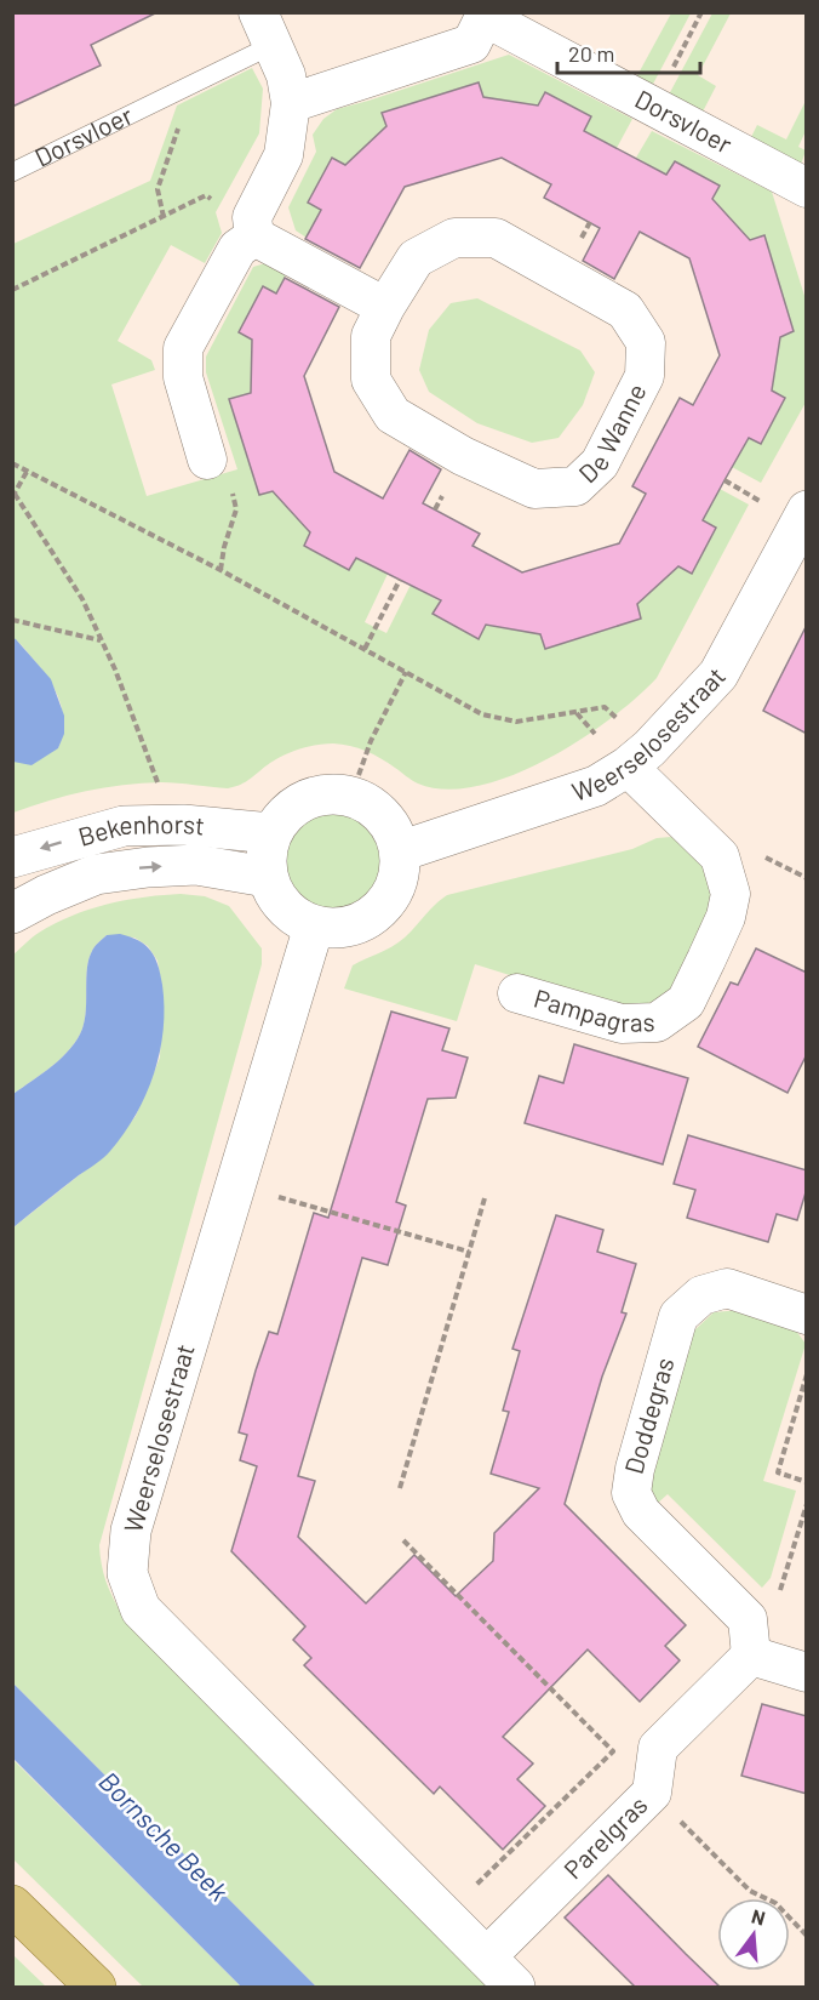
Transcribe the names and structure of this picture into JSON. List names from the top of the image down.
{
  "streets": {
    "street": [
      "Dorsvloer",
      "De Wanne",
      "Weerselosestraat",
      "Bekenhorst",
      "Pampagras",
      "Doddegras",
      "Parelgras"
    ]
  },
  "crossings": [
    ["Weerselosestraat", "Bekenhorst"],
    ["Weerselosestraat", "Pampagras"],
    ["Weerselosestraat", "Parelgras"],
    ["Doddegras", "Parelgras"]
  ],
  "water": ["Bornsche Beek"],
  "scale_bar": "20 m",
  "north": "top"
}
